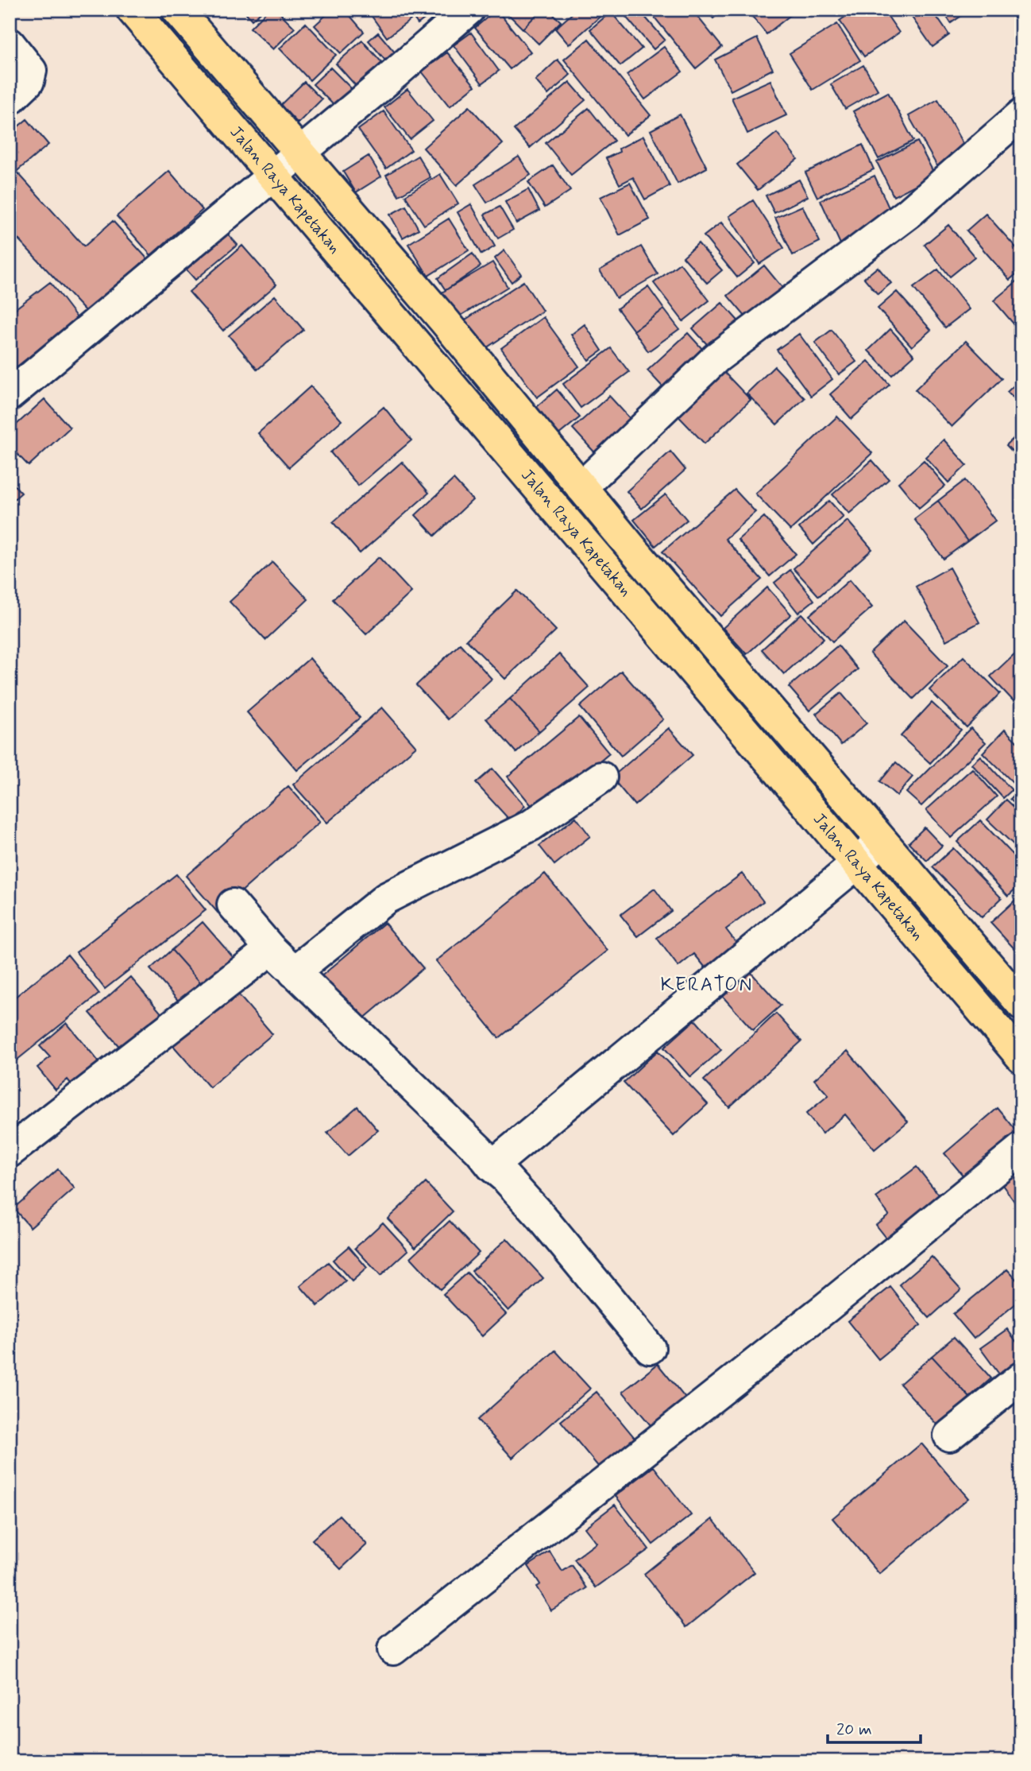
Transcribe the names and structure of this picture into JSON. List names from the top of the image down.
{
  "streets": {
    "highway": ["Jalan Raya Kapetakan"]
  },
  "districts": ["KERATON"],
  "scale_bar": "20 m"
}
